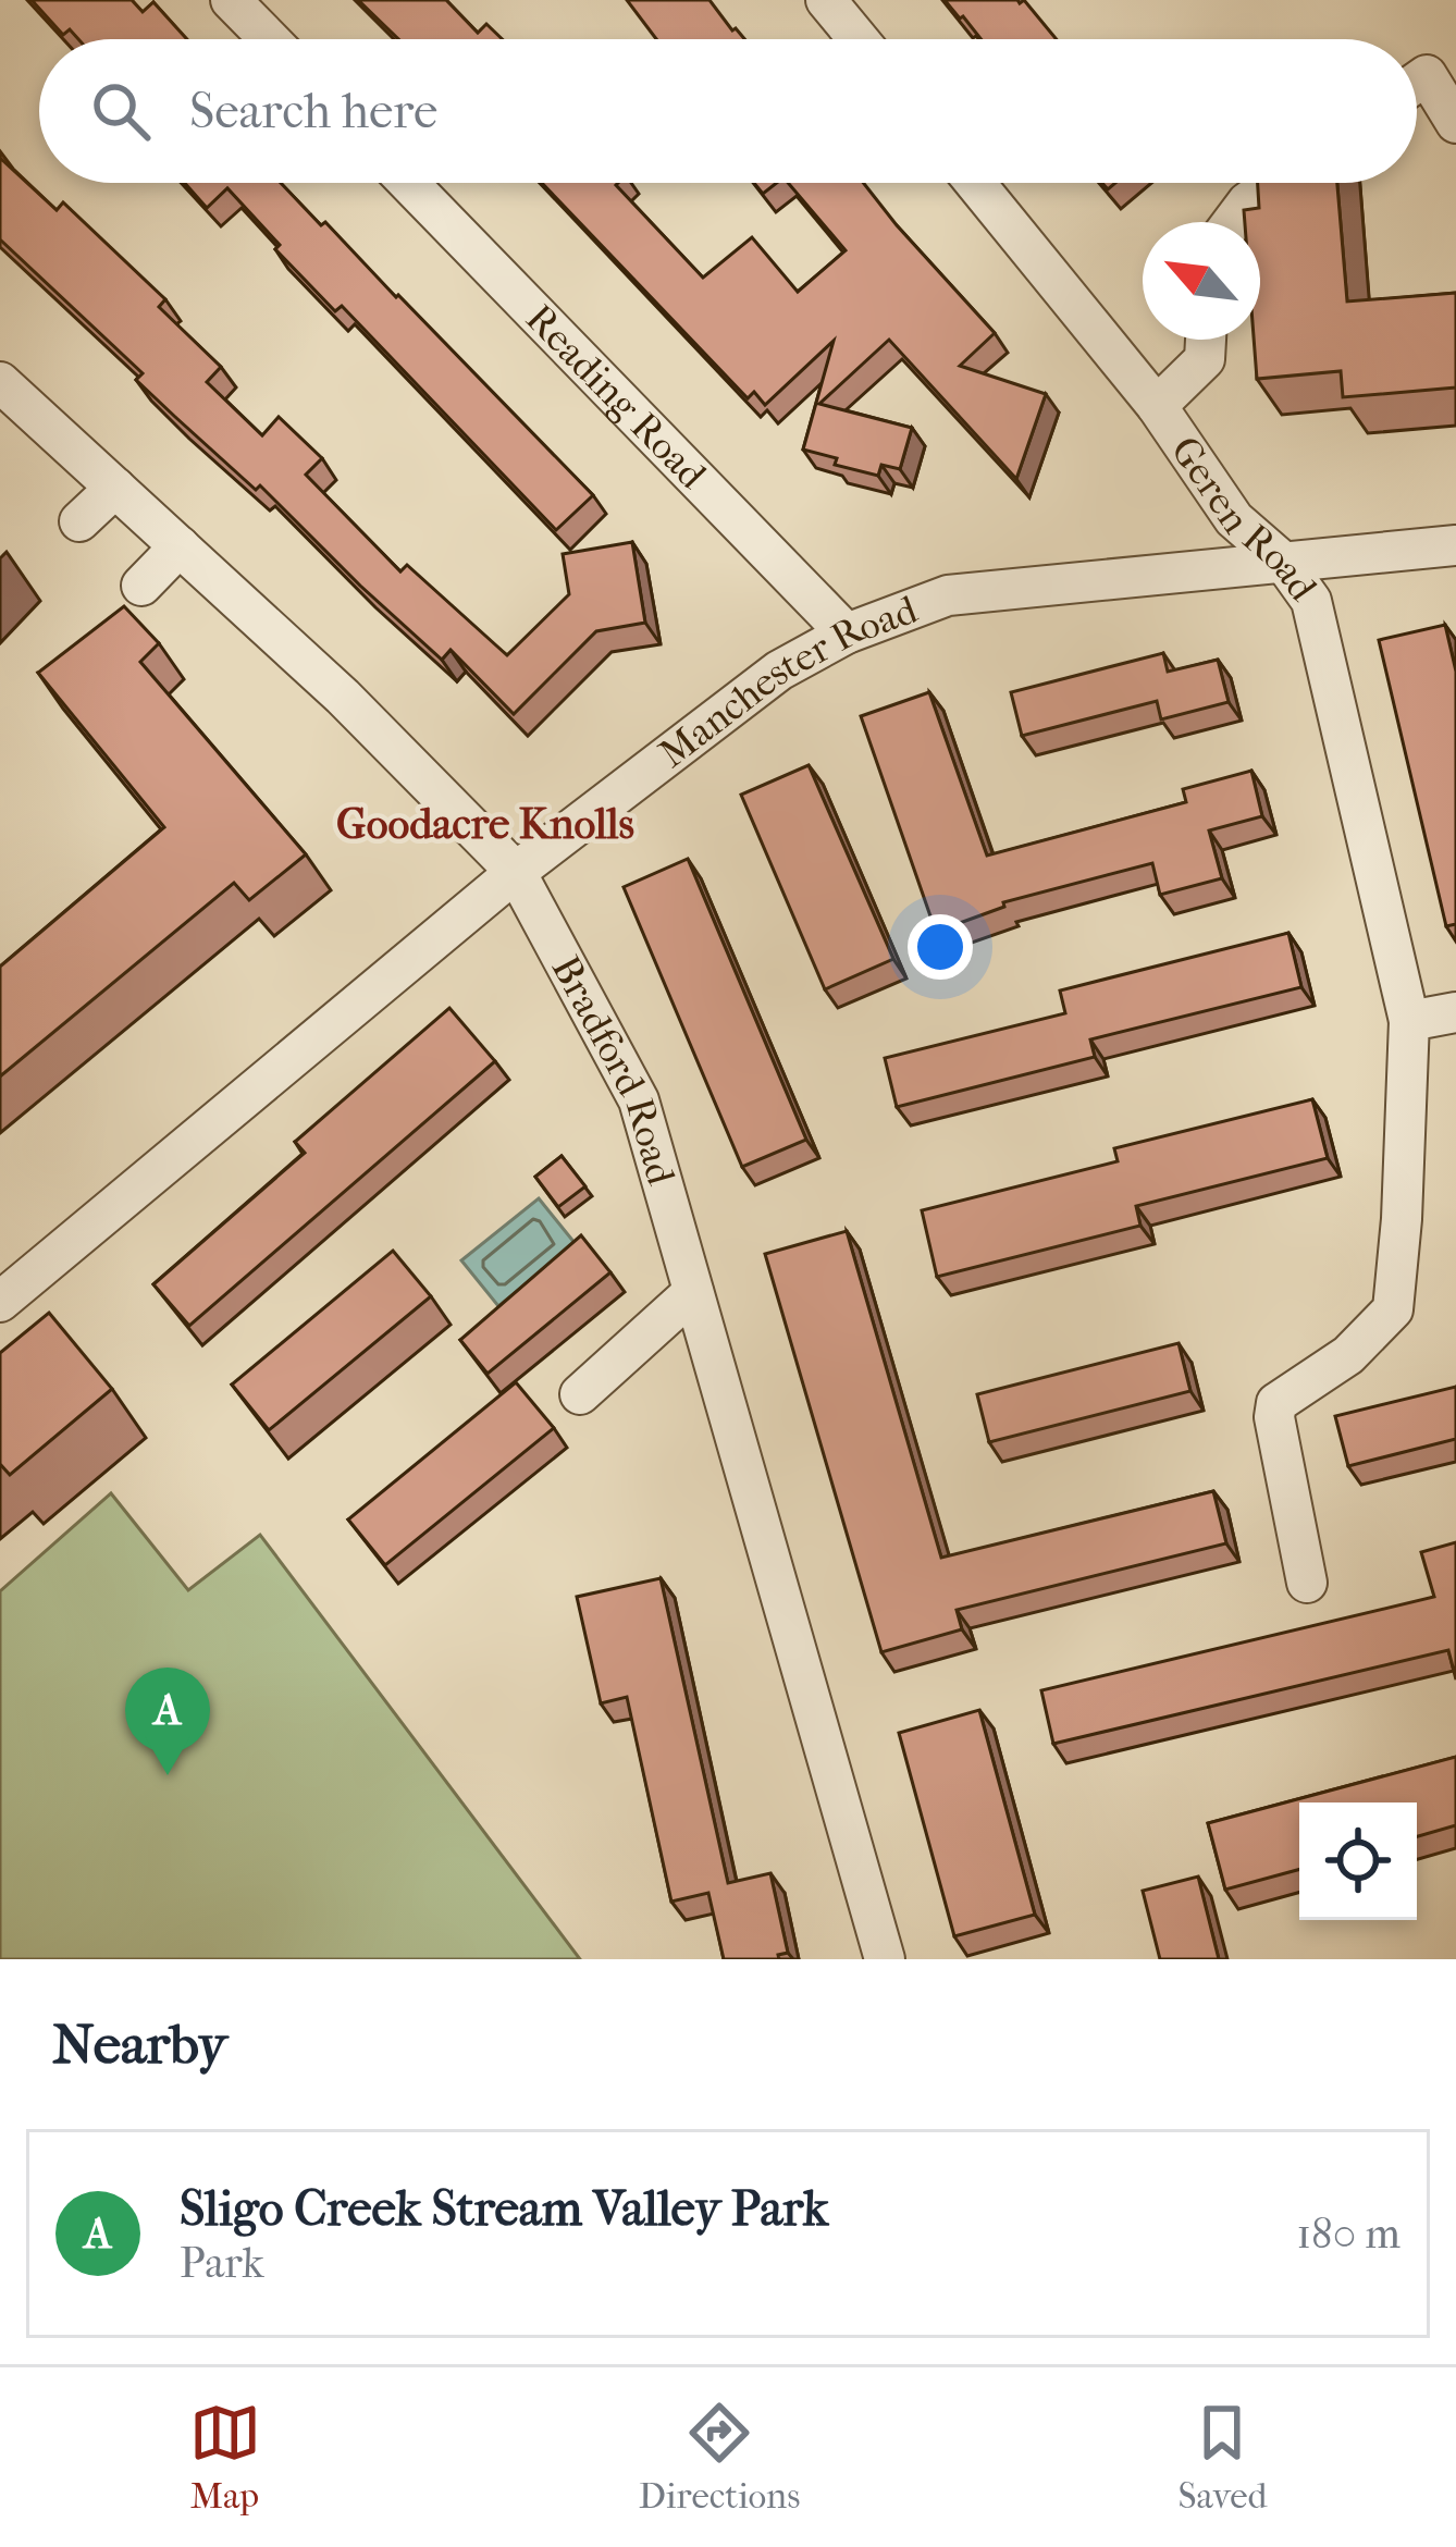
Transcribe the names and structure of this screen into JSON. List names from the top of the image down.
{
  "streets": {
    "street": [
      "Reading Road",
      "Geren Road",
      "Manchester Road",
      "Bradford Road"
    ]
  },
  "crossings": [
    ["Reading Road", "Manchester Road"],
    ["Geren Road", "Manchester Road"],
    ["Manchester Road", "Bradford Road"]
  ],
  "districts": ["Goodacre Knolls"],
  "north": "top left",
  "page": {
    "search": "Search here",
    "pins": "A",
    "heading": "Nearby",
    "list": [
      {
        "mark": "A",
        "name": "Sligo Creek Stream Valley Park",
        "note": "Park",
        "value": "180 m"
      }
    ],
    "nav": ["Map", "Directions", "Saved"]
  }
}
